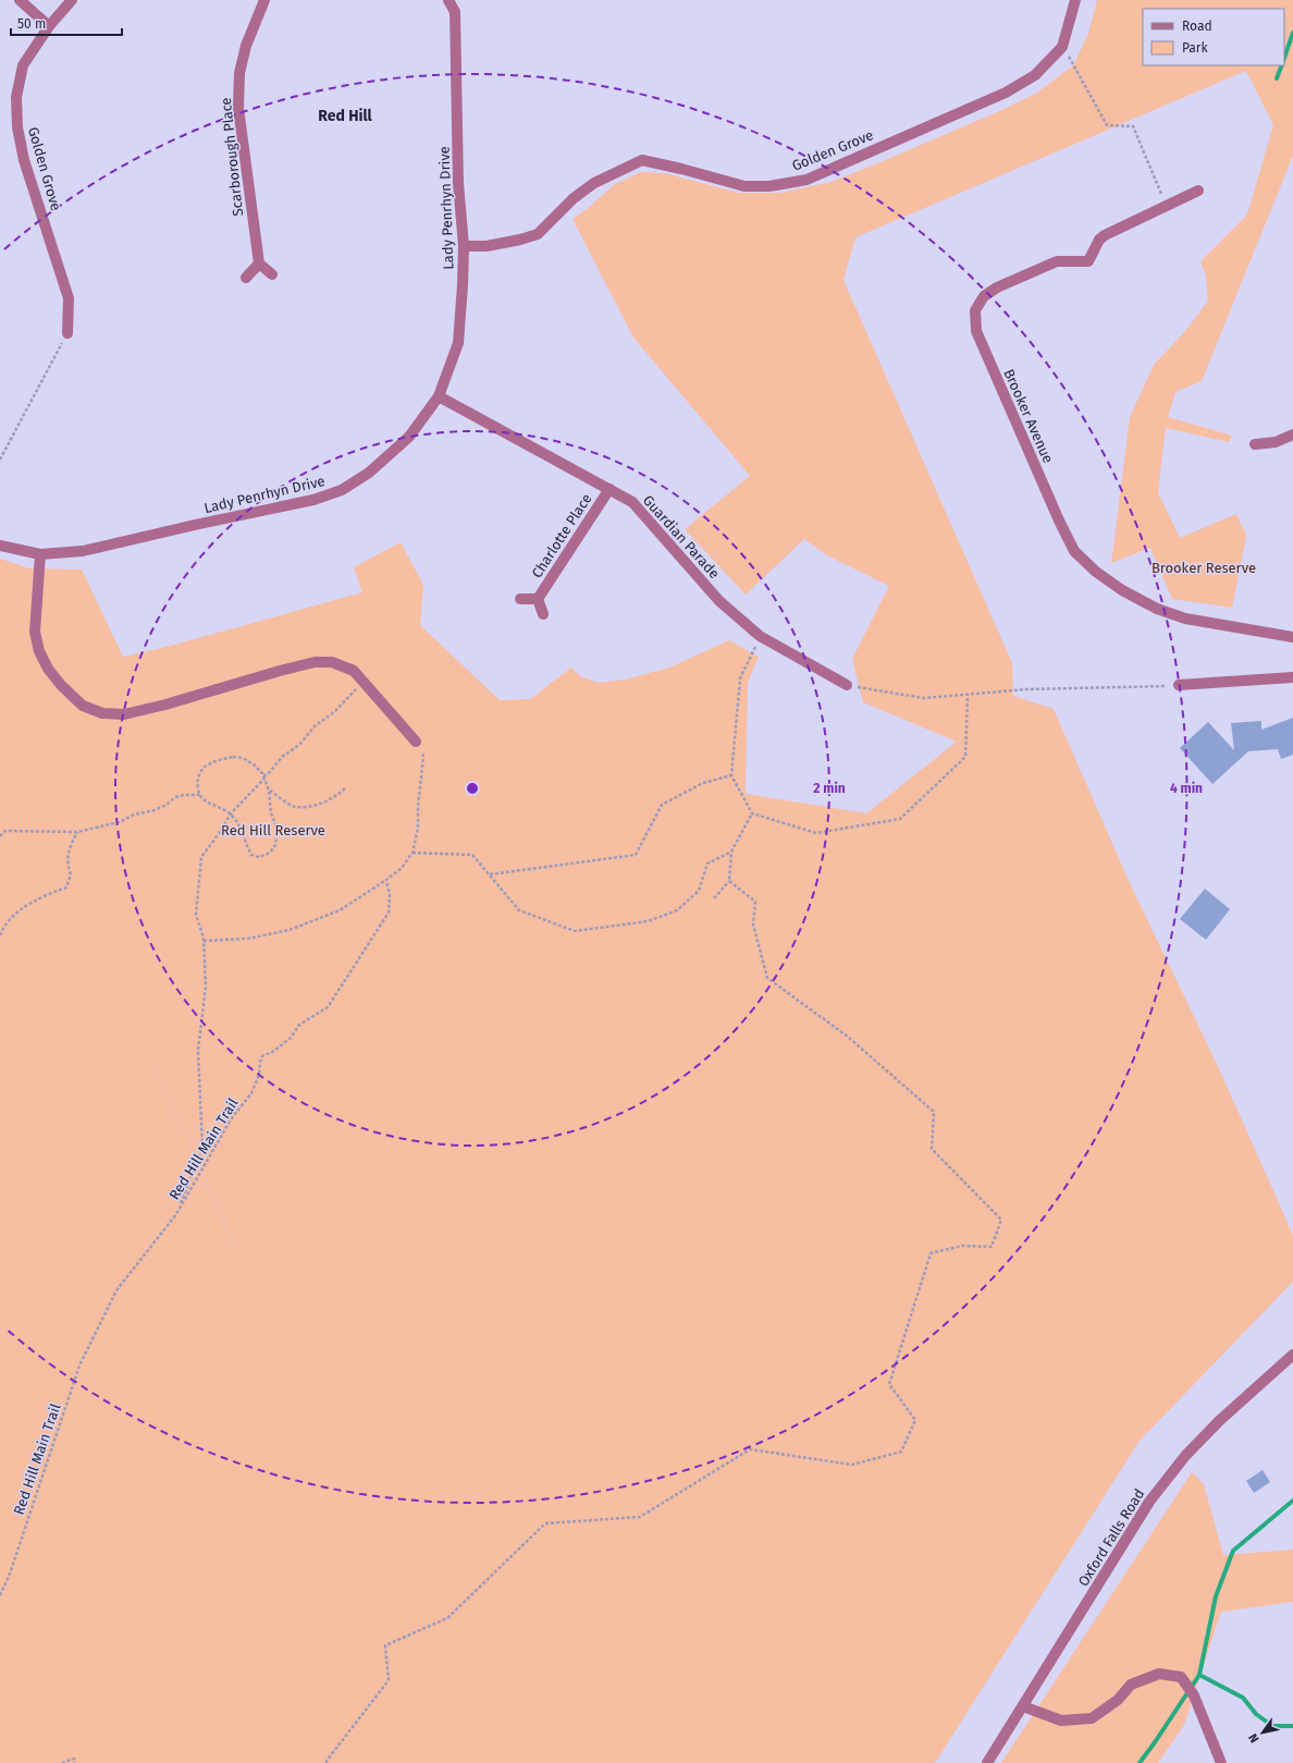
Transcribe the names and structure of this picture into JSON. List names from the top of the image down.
{
  "streets": {
    "street": [
      "Golden Grove",
      "Scarborough Place",
      "Lady Penrhyn Drive",
      "Brooker Avenue",
      "Charlotte Place",
      "Guardian Parade",
      "Oxford Falls Road"
    ],
    "path": ["Red Hill Main Trail"]
  },
  "crossings": [
    ["Golden Grove", "Lady Penrhyn Drive"],
    ["Lady Penrhyn Drive", "Guardian Parade"],
    ["Charlotte Place", "Guardian Parade"]
  ],
  "districts": ["Red Hill"],
  "parks": ["Brooker Reserve", "Red Hill Reserve"],
  "legend": ["Road", "Park"],
  "scale_bar": "50 m",
  "north": "bottom left",
  "rings": ["2 min", "4 min"]
}
